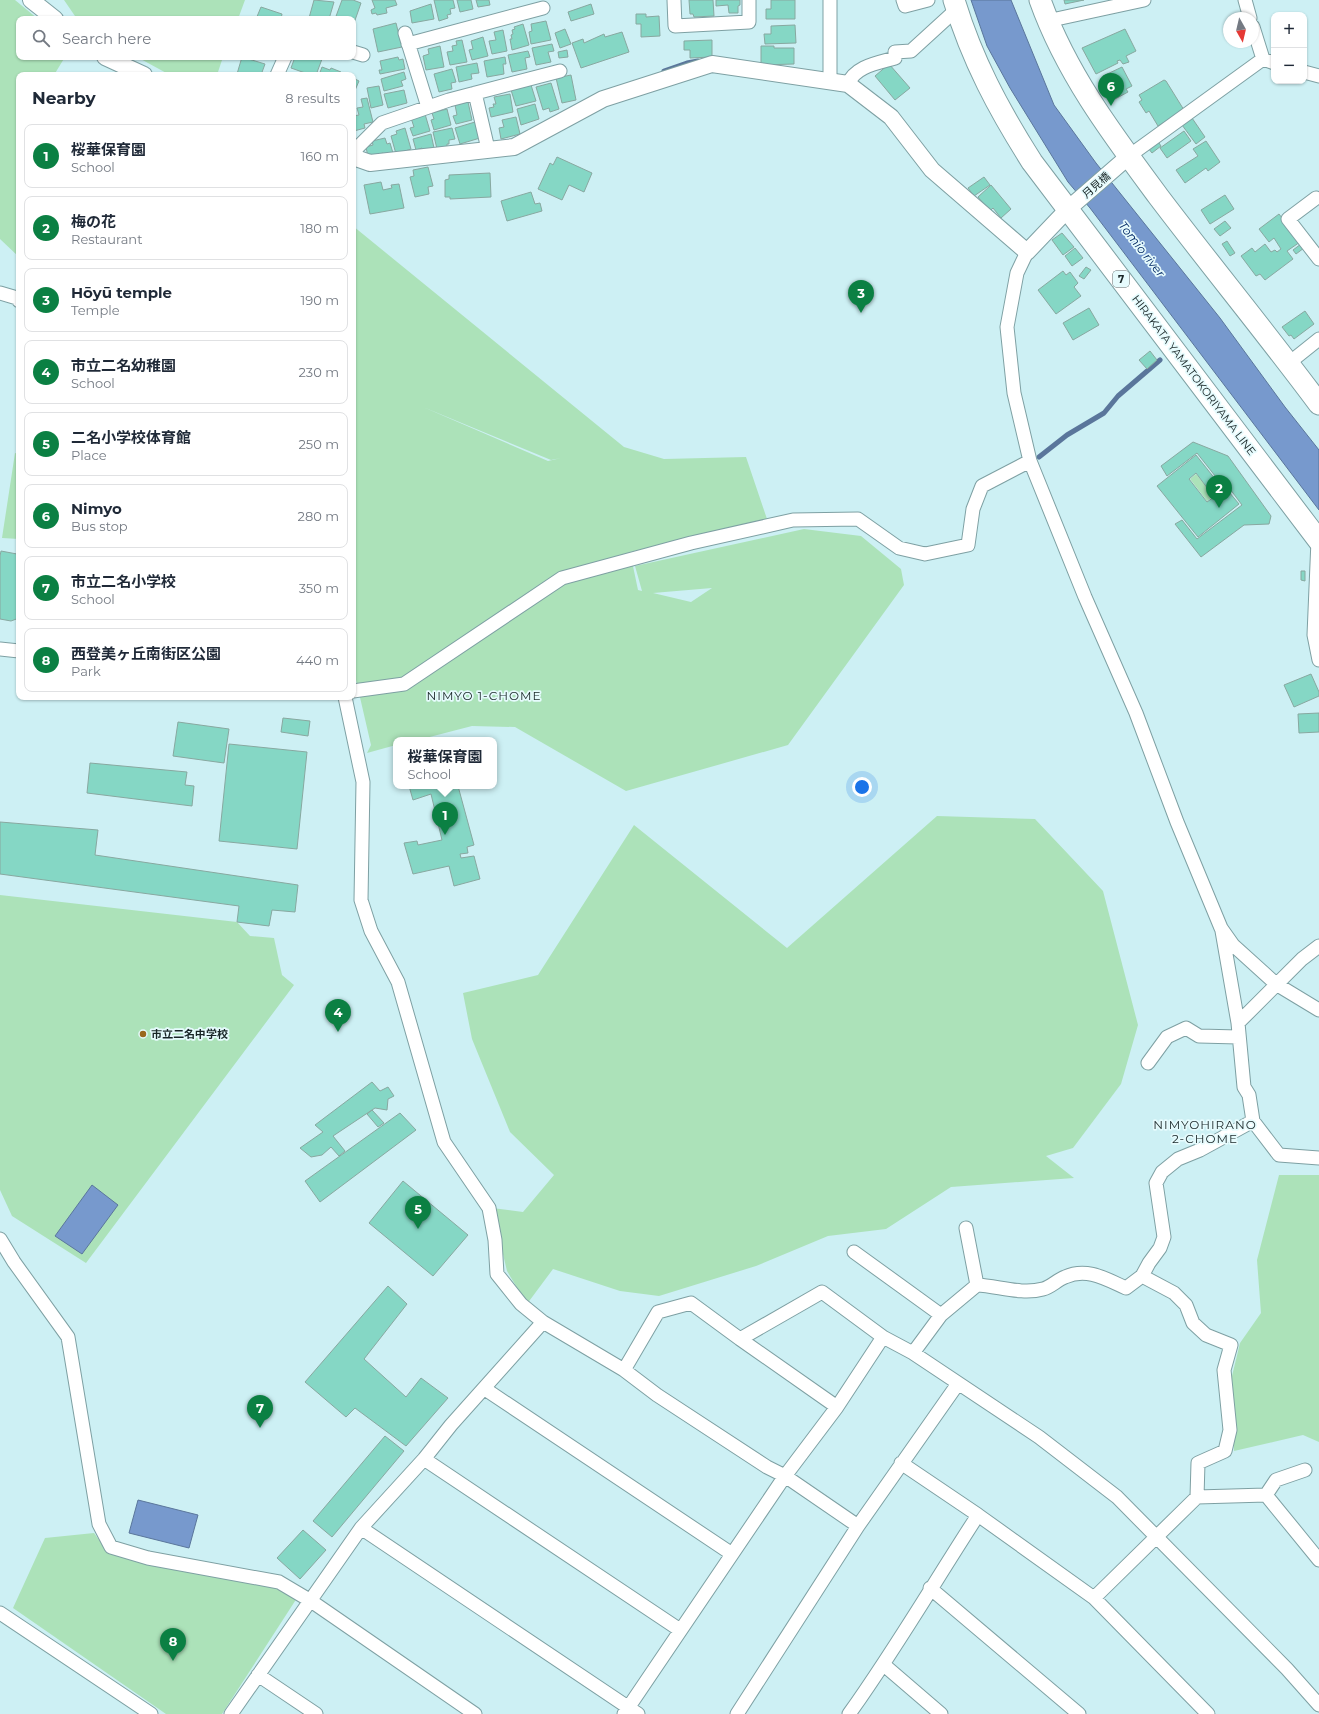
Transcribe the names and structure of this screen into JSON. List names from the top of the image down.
{
  "streets": {
    "main road": ["7", "HIRAKATA YAMATOKORIYAMA LINE"],
    "street": ["月見橋"]
  },
  "crossings": [
    ["月見橋", "HIRAKATA YAMATOKORIYAMA LINE"]
  ],
  "districts": ["NIMYO 1-CHOME", "NIMYOHIRANO 2-CHOME"],
  "water": ["Tomio river"],
  "places": ["市立二名中学校"],
  "north": "bottom",
  "page": {
    "map_buttons": ["+", "−"],
    "search": "Search here",
    "heading": ["Nearby", "8 results"],
    "pins": [
      "6",
      "3",
      "2",
      "1",
      "4",
      "5",
      "7",
      "8"
    ],
    "list": [
      {
        "mark": "1",
        "name": "桜華保育園",
        "note": "School",
        "value": "160 m"
      },
      {
        "mark": "2",
        "name": "梅の花",
        "note": "Restaurant",
        "value": "180 m"
      },
      {
        "mark": "3",
        "name": "Hōyū temple",
        "note": "Temple",
        "value": "190 m"
      },
      {
        "mark": "4",
        "name": "市立二名幼稚園",
        "note": "School",
        "value": "230 m"
      },
      {
        "mark": "5",
        "name": "二名小学校体育館",
        "note": "Place",
        "value": "250 m"
      },
      {
        "mark": "6",
        "name": "Nimyo",
        "note": "Bus stop",
        "value": "280 m"
      },
      {
        "mark": "7",
        "name": "市立二名小学校",
        "note": "School",
        "value": "350 m"
      },
      {
        "mark": "8",
        "name": "西登美ヶ丘南街区公園",
        "note": "Park",
        "value": "440 m"
      }
    ],
    "popup": ["桜華保育園", "School"]
  }
}
